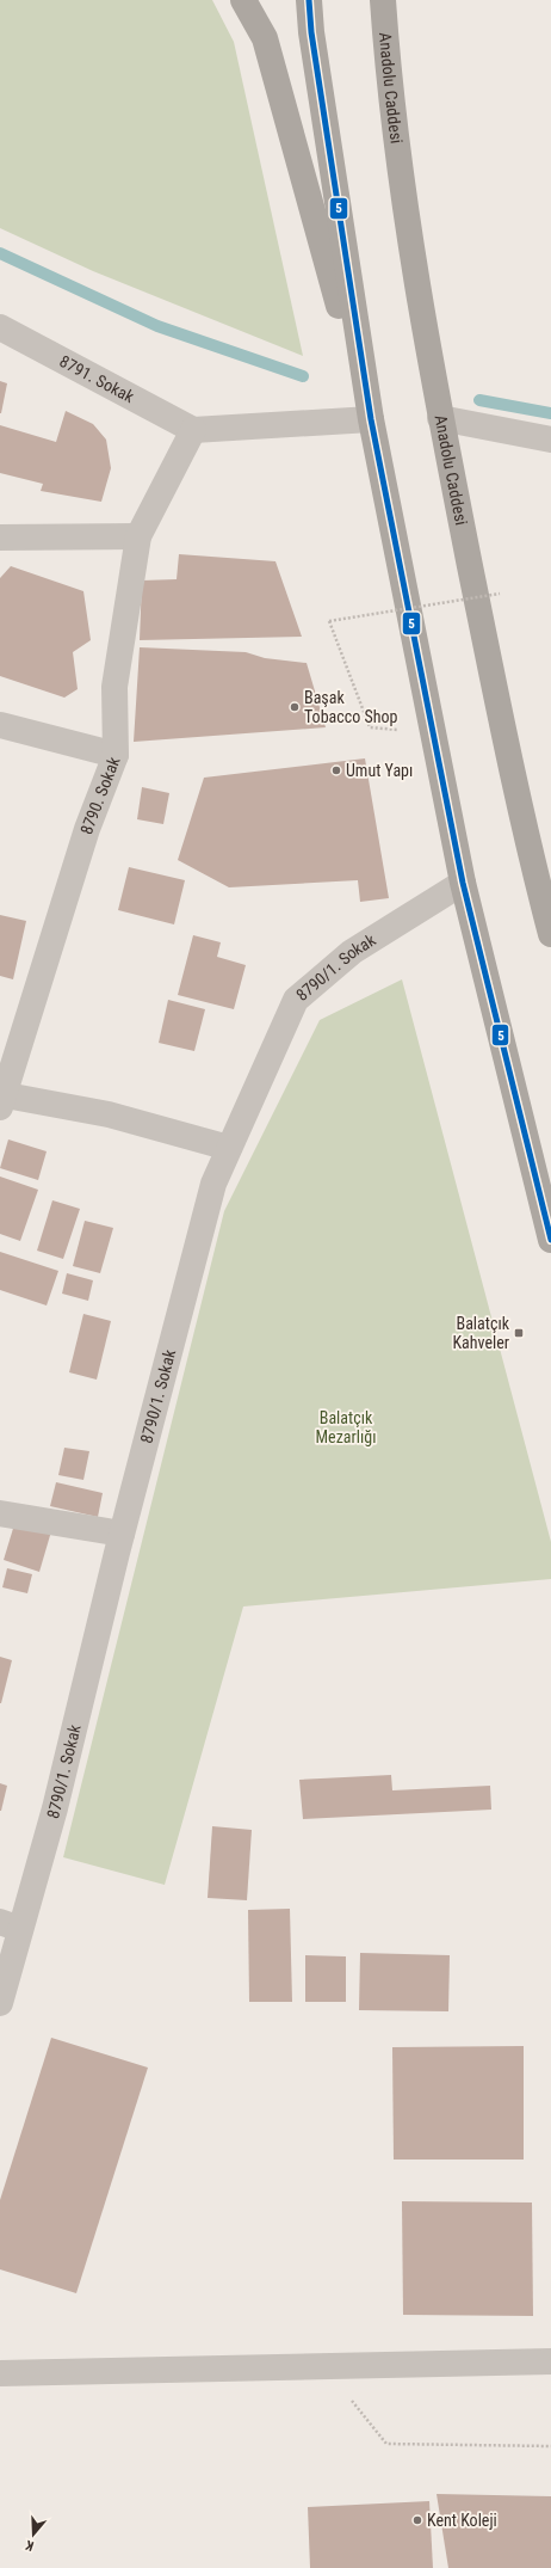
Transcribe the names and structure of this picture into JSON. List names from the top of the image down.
{
  "streets": {
    "highway": ["Anadolu Caddesi"],
    "street": ["8791. Sokak", "8790. Sokak", "8790/1. Sokak"]
  },
  "crossings": [
    ["8791. Sokak", "8790. Sokak"]
  ],
  "parks": ["Balatçık Mezarlığı"],
  "places": {
    "other": ["Başak Tobacco Shop", "Umut Yapı", "Kent Koleji"],
    "transit": ["Balatçık Kahveler"]
  },
  "lines": ["transit line 5"],
  "north": "bottom"
}
